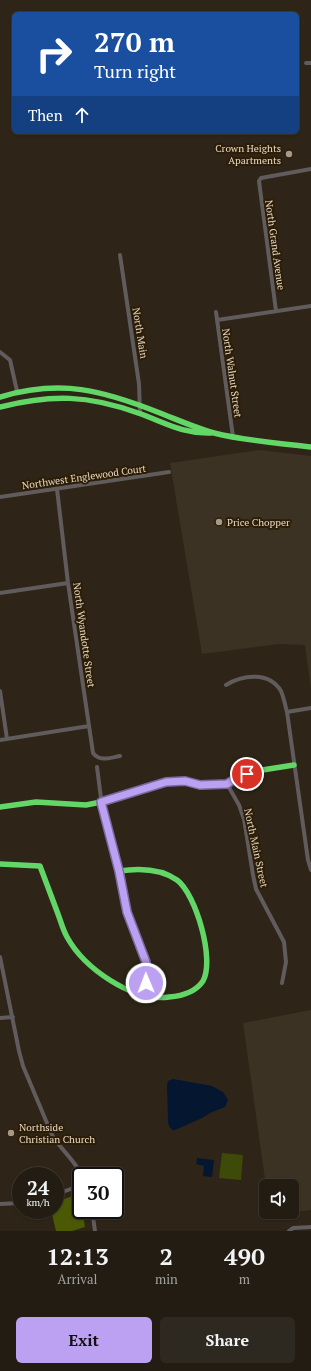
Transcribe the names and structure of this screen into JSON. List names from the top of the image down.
{
  "streets": {
    "street": [
      "North Grand Avenue",
      "North Main",
      "North Walnut Street",
      "Northwest Englewood Court",
      "North Wyandotte Street",
      "North Main Street"
    ]
  },
  "crossings": [
    ["Northwest Englewood Court", "North Wyandotte Street"]
  ],
  "places": ["Crown Heights Apartments", "Price Chopper", "Northside Christian Church"],
  "page": {
    "turn": ["270 m", "Turn right"],
    "then": "Then",
    "speed": "24 km/h",
    "limit": "30",
    "eta": [
      "12:13",
      "Arrival",
      "2",
      "min",
      "490",
      "m"
    ],
    "buttons": ["Exit", "Share"]
  }
}
